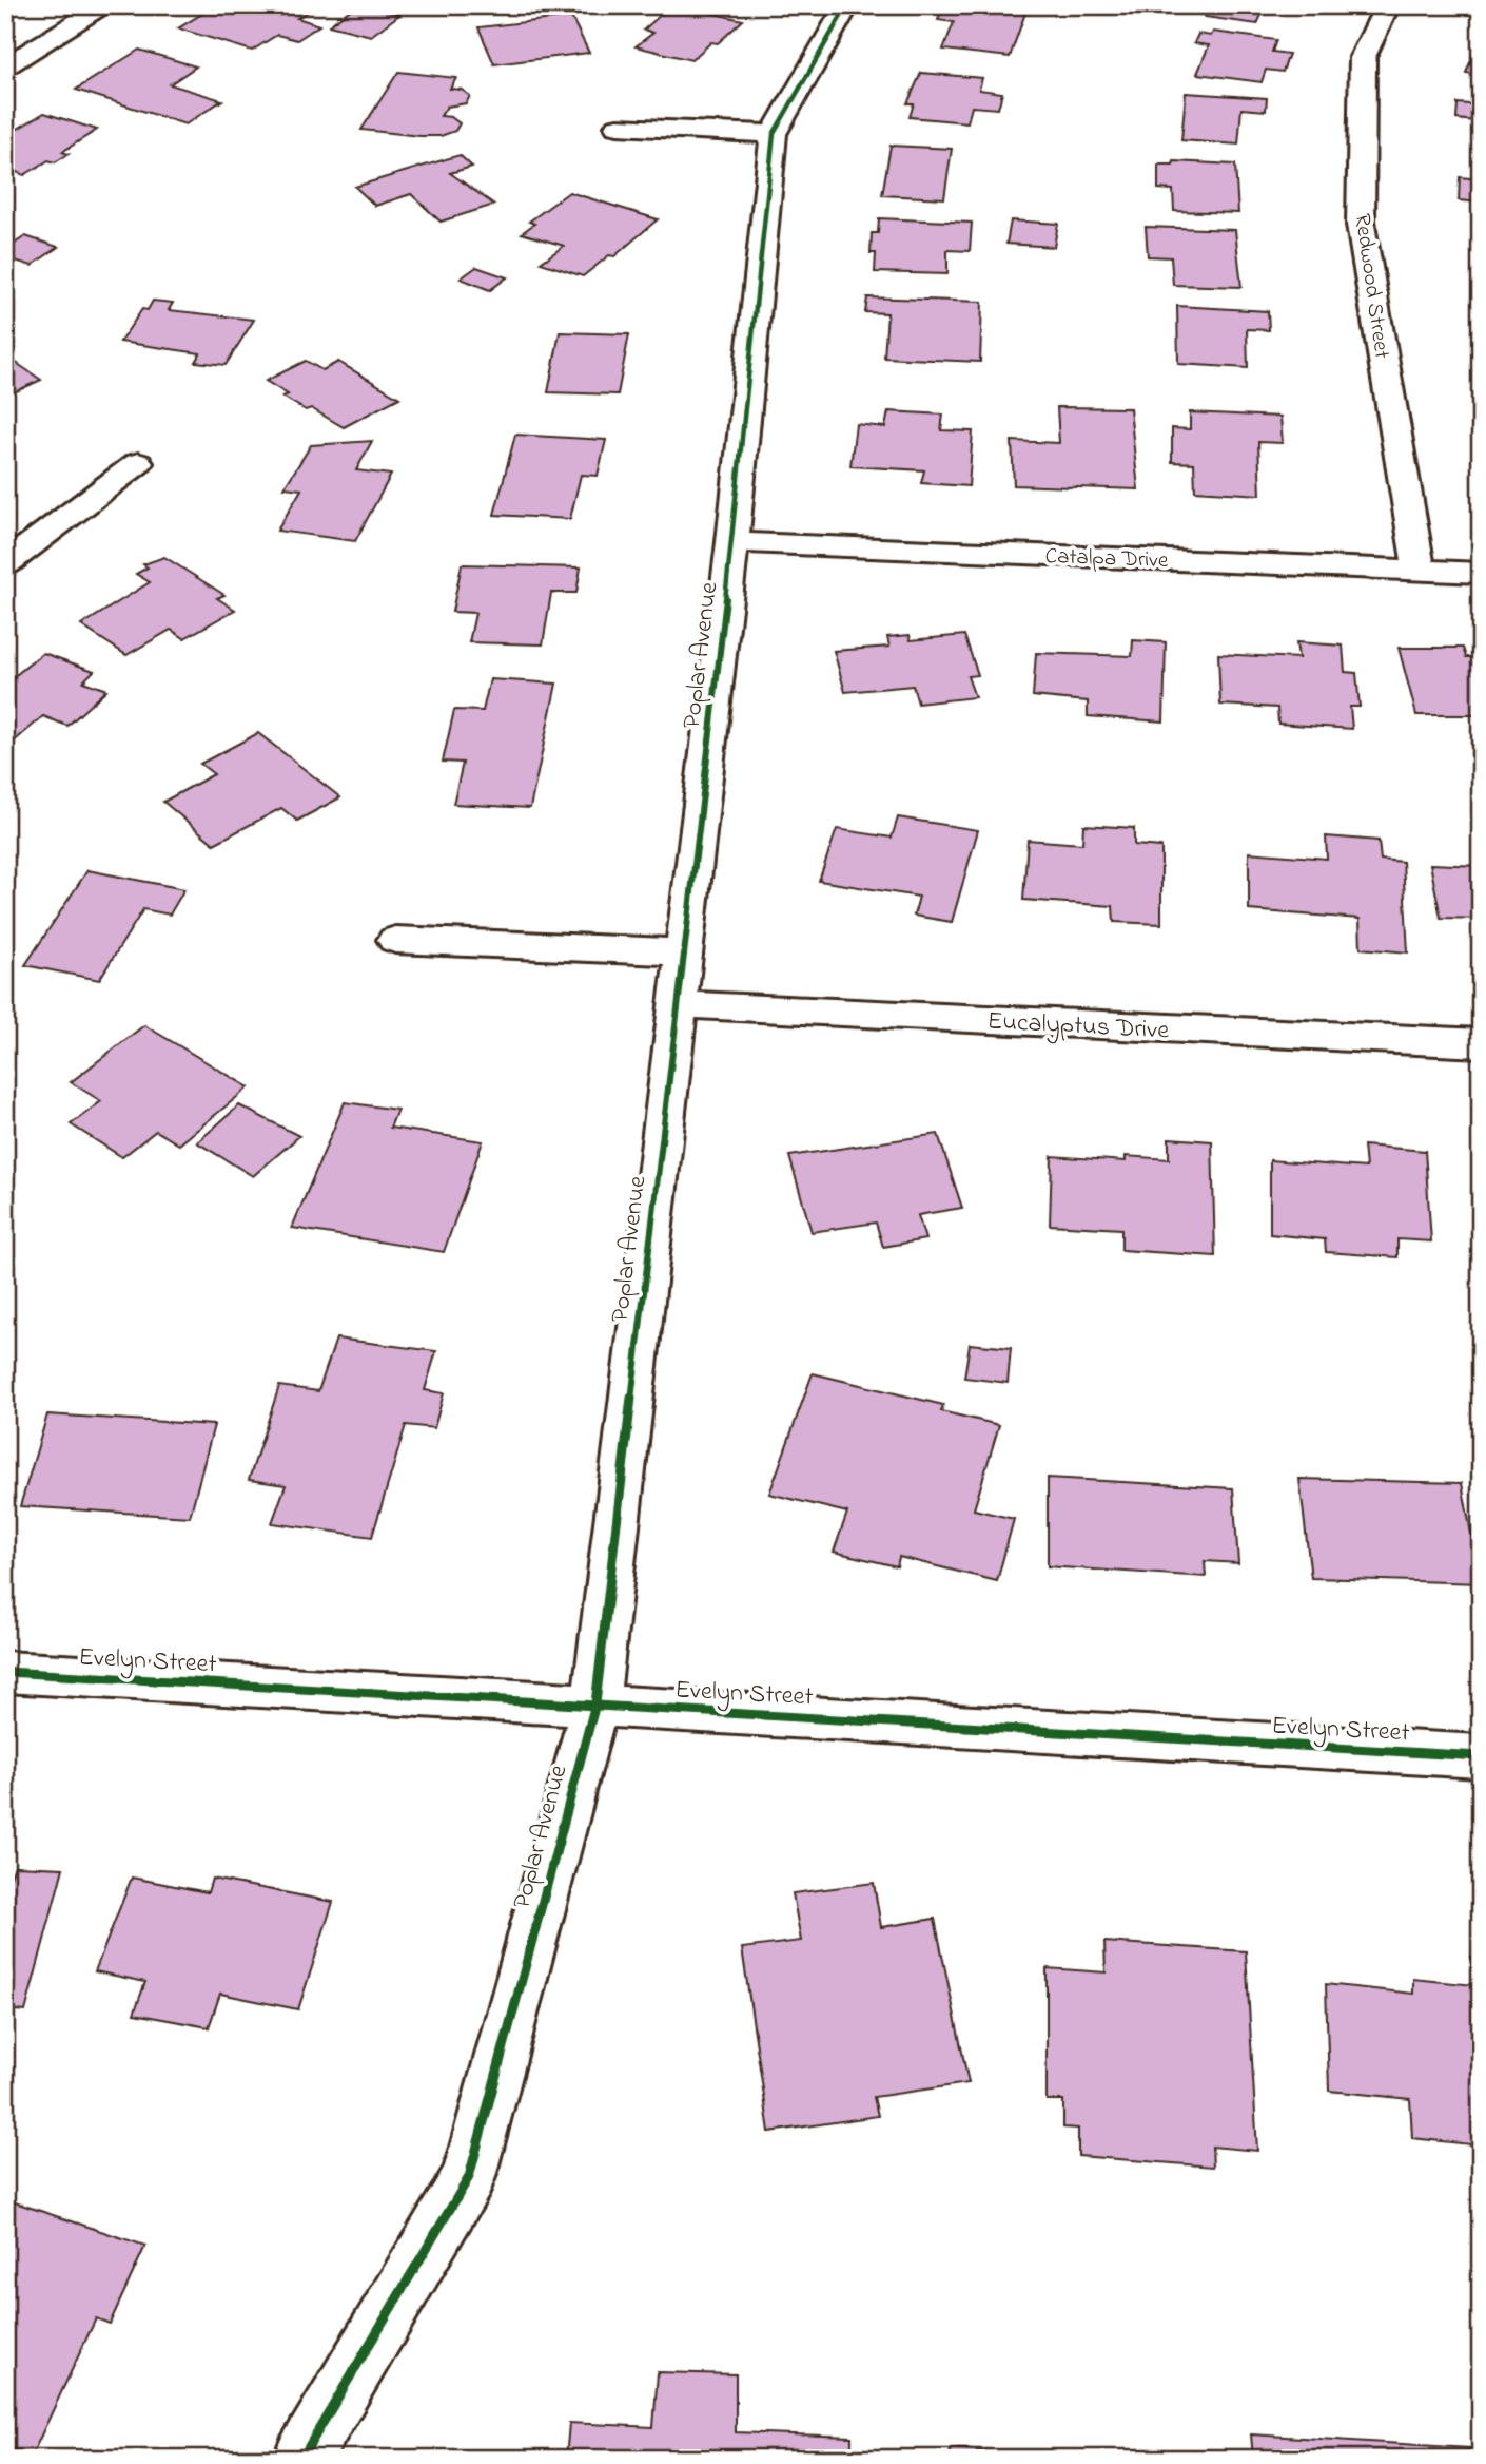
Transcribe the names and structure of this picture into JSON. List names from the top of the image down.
{
  "streets": {
    "street": [
      "Redwood Street",
      "Catalpa Drive",
      "Poplar Avenue",
      "Eucalyptus Drive",
      "Evelyn Street"
    ]
  },
  "crossings": [
    ["Redwood Street", "Catalpa Drive"],
    ["Catalpa Drive", "Poplar Avenue"],
    ["Poplar Avenue", "Eucalyptus Drive"],
    ["Poplar Avenue", "Evelyn Street"]
  ]
}
